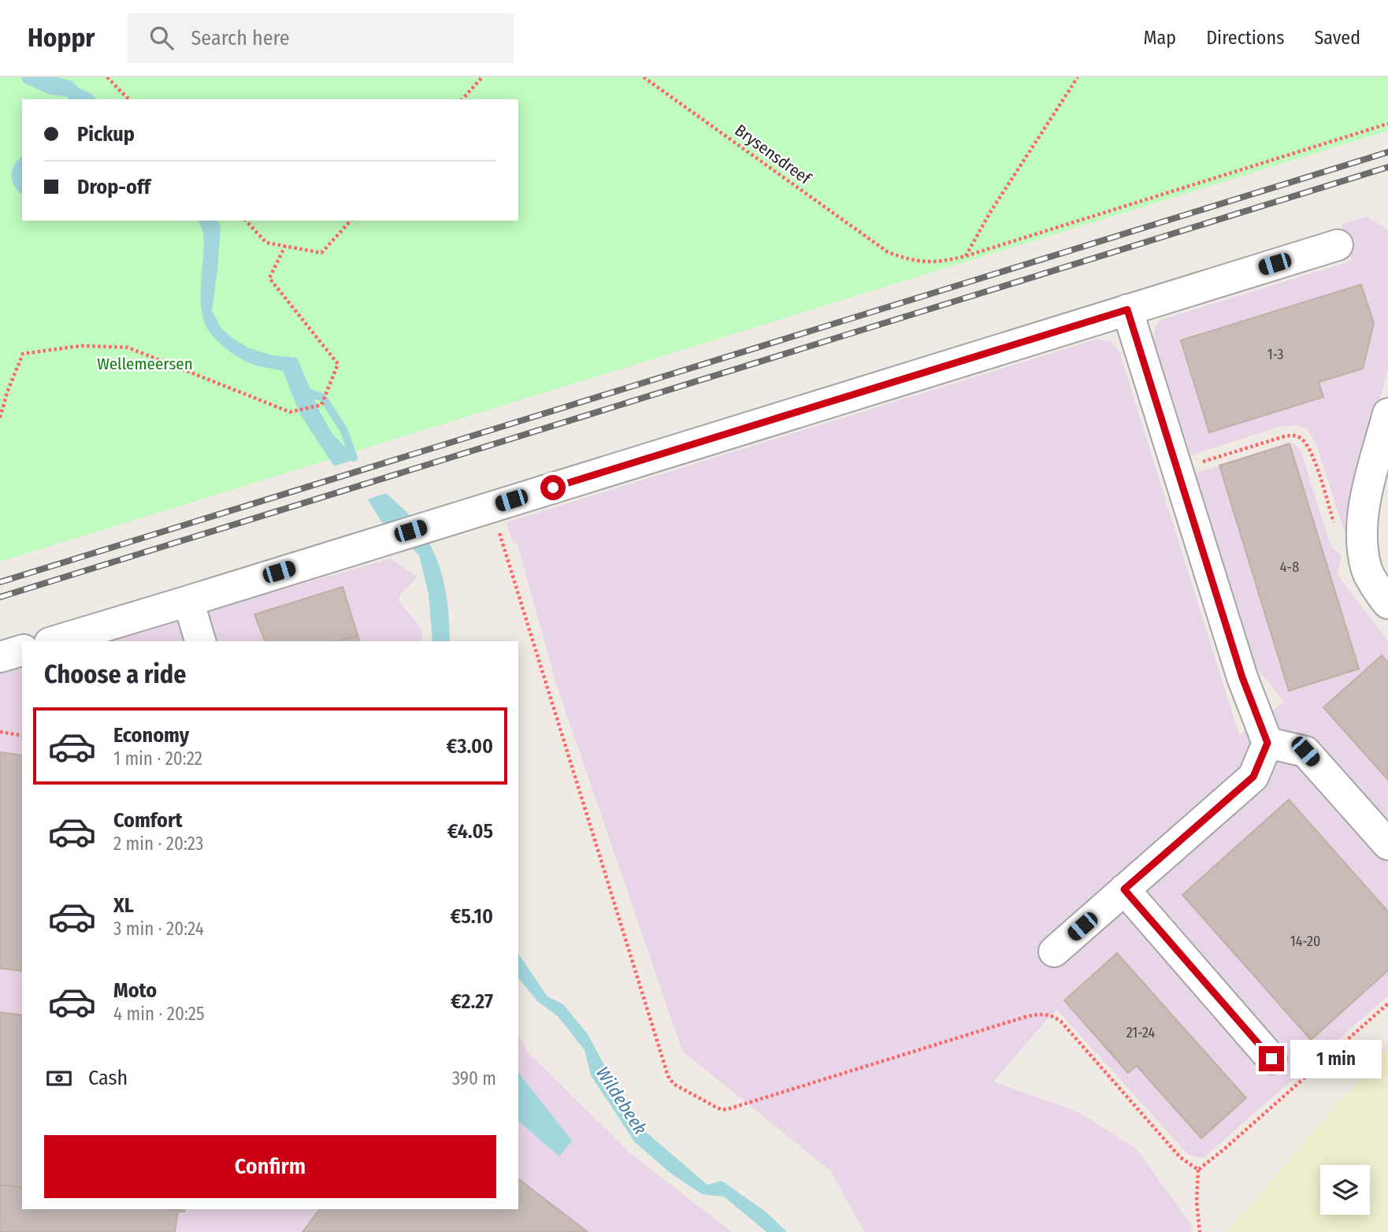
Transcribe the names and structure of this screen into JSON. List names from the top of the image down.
{
  "streets": {
    "path": ["Brysensdreef"]
  },
  "water": ["Wildebeek"],
  "parks": ["Wellemeersen"],
  "house_numbers": [
    "1-3",
    "4-8",
    "14-20",
    "21-24"
  ],
  "page": {
    "header": "Hoppr",
    "search": "Search here",
    "nav": ["Map", "Directions", "Saved"],
    "banner": ["Pickup", "Drop-off"],
    "heading": "Choose a ride",
    "list": [
      {
        "name": "Economy",
        "note": "1 min · 20:22",
        "value": "€3.00"
      },
      {
        "name": "Comfort",
        "note": "2 min · 20:23",
        "value": "€4.05"
      },
      {
        "name": "XL",
        "note": "3 min · 20:24",
        "value": "€5.10"
      },
      {
        "name": "Moto",
        "note": "4 min · 20:25",
        "value": "€2.27"
      }
    ],
    "bubble": "1 min",
    "pay": ["Cash", "390 m"],
    "buttons": "Confirm"
  }
}
